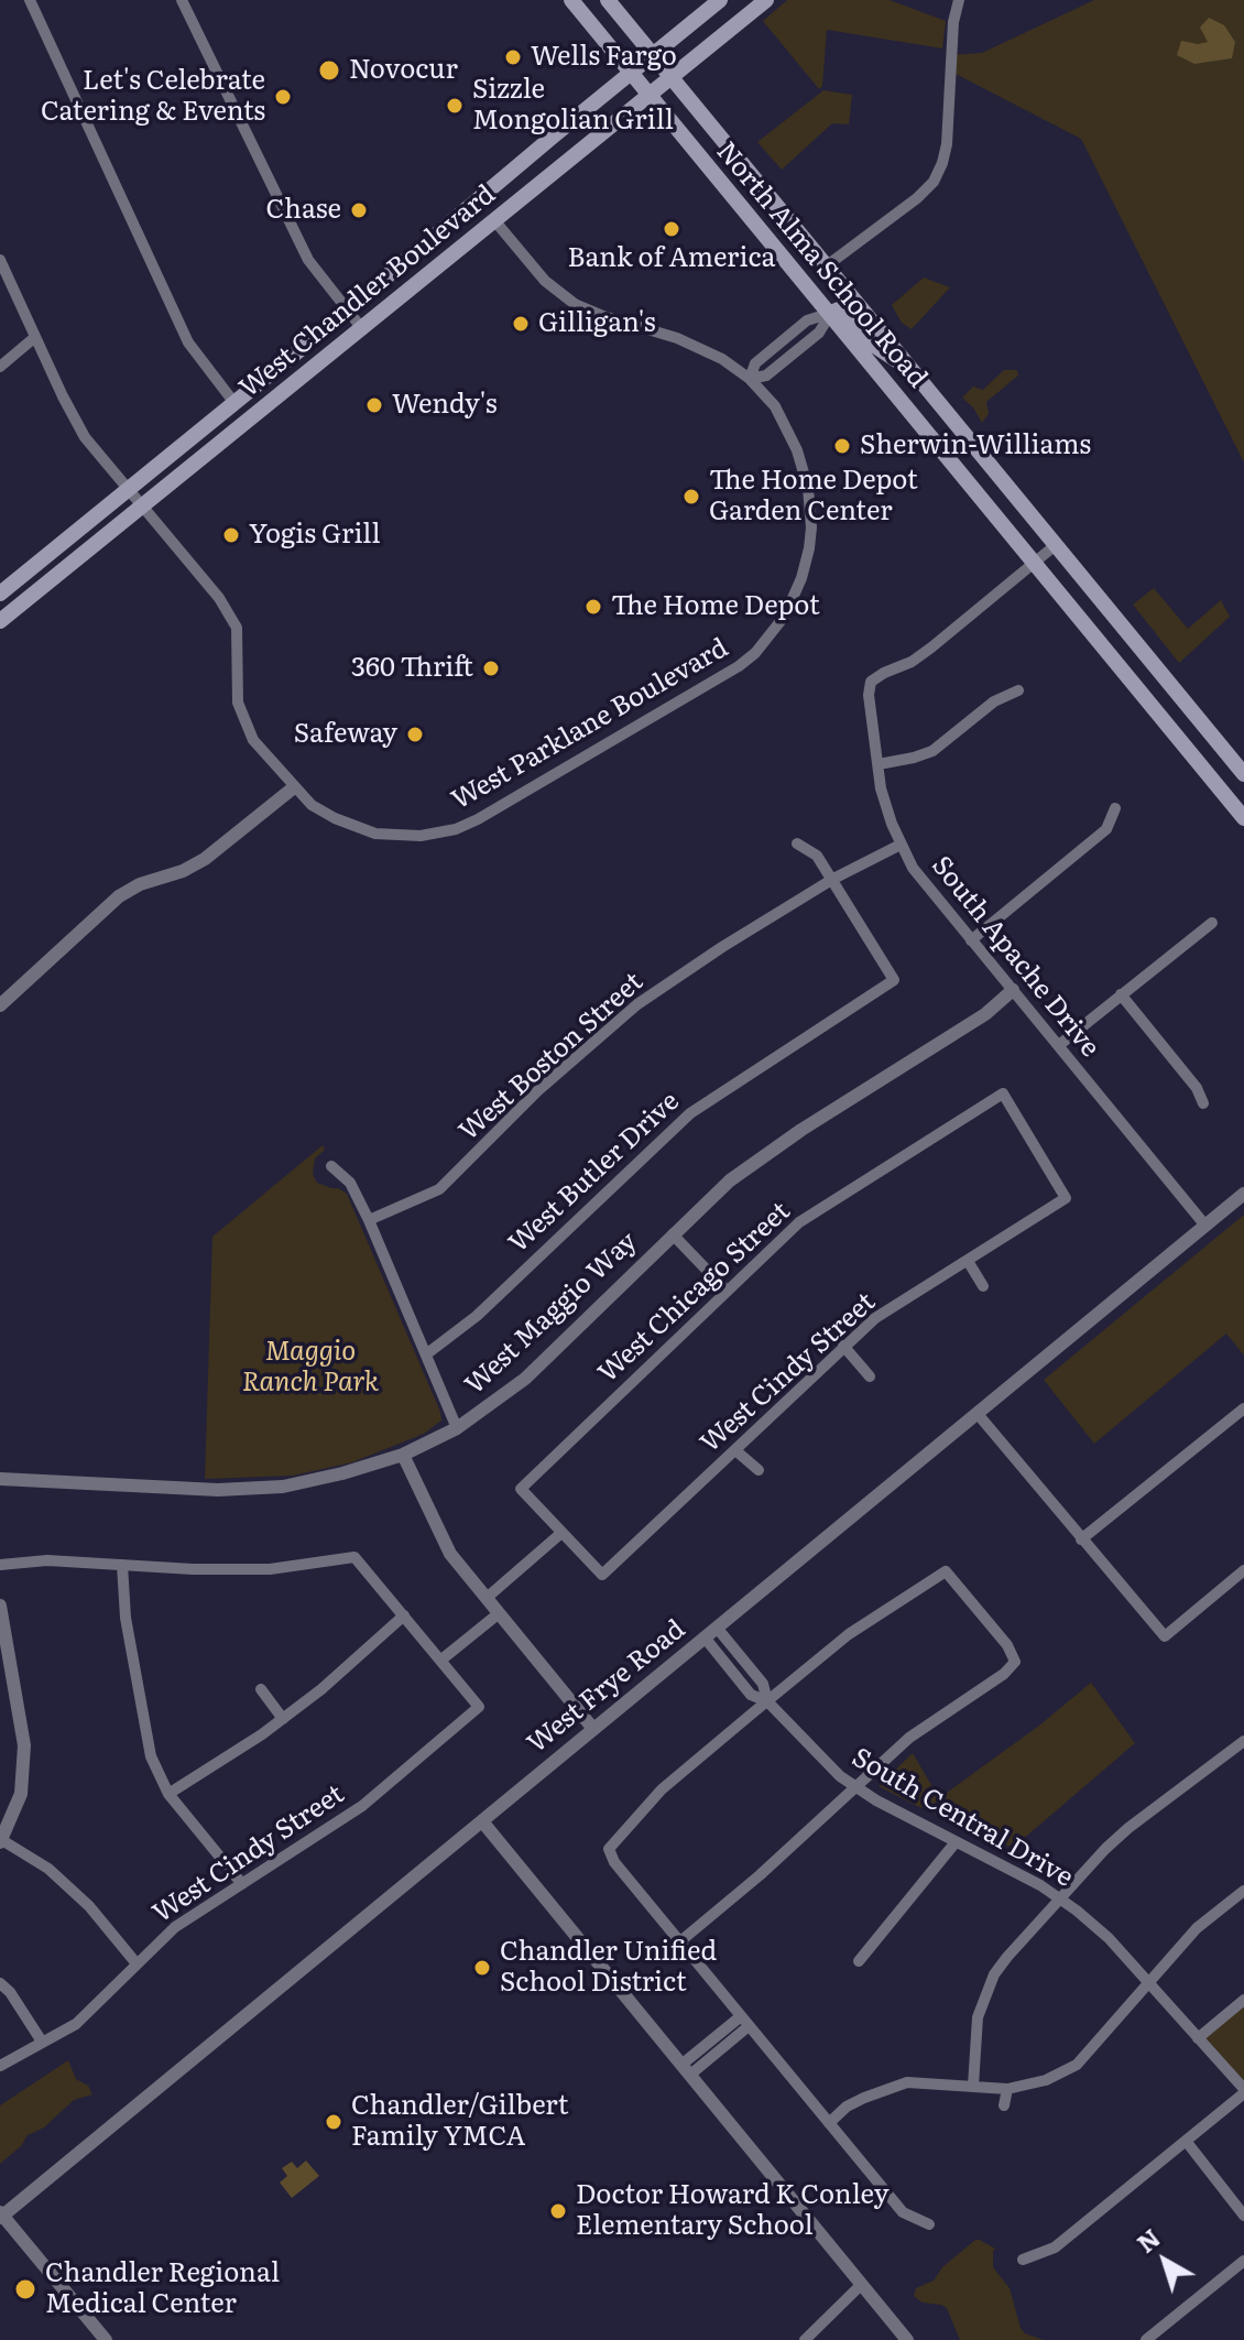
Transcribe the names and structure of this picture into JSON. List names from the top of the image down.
{
  "streets": {
    "main road": ["North Alma School Road", "West Chandler Boulevard"],
    "street": [
      "West Parklane Boulevard",
      "South Apache Drive",
      "West Boston Street",
      "West Butler Drive",
      "West Chicago Street",
      "West Maggio Way",
      "West Cindy Street",
      "West Frye Road",
      "South Central Drive"
    ]
  },
  "crossings": [
    ["North Alma School Road", "West Chandler Boulevard"],
    ["North Alma School Road", "South Apache Drive"],
    ["West Chandler Boulevard", "West Parklane Boulevard"],
    ["South Apache Drive", "West Boston Street"],
    ["South Apache Drive", "West Maggio Way"],
    ["South Apache Drive", "West Frye Road"],
    ["West Boston Street", "West Butler Drive"],
    ["West Chicago Street", "West Cindy Street"],
    ["West Frye Road", "South Central Drive"]
  ],
  "parks": ["Maggio Ranch Park"],
  "places": [
    "Wells Fargo",
    "Novocur",
    "Let's Celebrate Catering & Events",
    "Sizzle Mongolian Grill",
    "Chase",
    "Bank of America",
    "Gilligan's",
    "Wendy's",
    "Sherwin-Williams",
    "The Home Depot Garden Center",
    "Yogis Grill",
    "The Home Depot",
    "360 Thrift",
    "Safeway",
    "Chandler Unified School District",
    "Chandler/Gilbert Family YMCA",
    "Doctor Howard K Conley Elementary School",
    "Chandler Regional Medical Center"
  ],
  "north": "top left"
}
